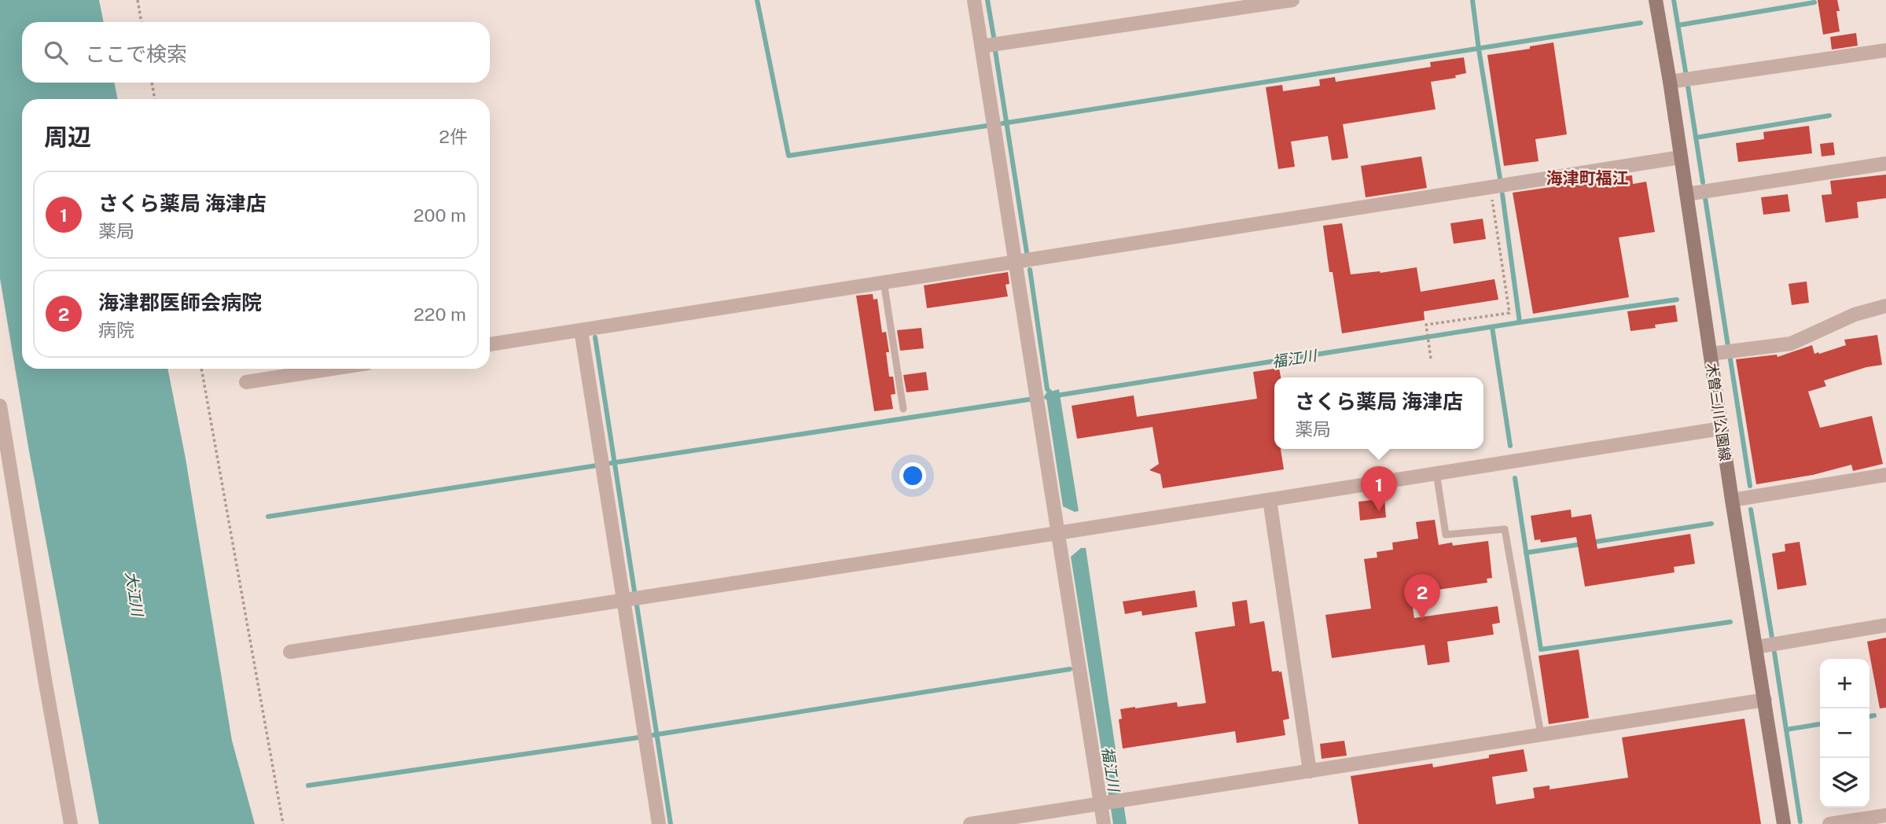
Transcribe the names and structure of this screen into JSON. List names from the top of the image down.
{
  "streets": {
    "main road": ["木曽三川公園線"]
  },
  "districts": ["海津町福江"],
  "water": ["福江川", "大江川"],
  "page": {
    "search": "ここで検索",
    "heading": ["周辺", "2件"],
    "list": [
      {
        "mark": "1",
        "name": "さくら薬局 海津店",
        "note": "薬局",
        "value": "200 m"
      },
      {
        "mark": "2",
        "name": "海津郡医師会病院",
        "note": "病院",
        "value": "220 m"
      }
    ],
    "popup": ["さくら薬局 海津店", "薬局"],
    "pins": ["1", "2"],
    "map_buttons": ["+", "−"]
  }
}
